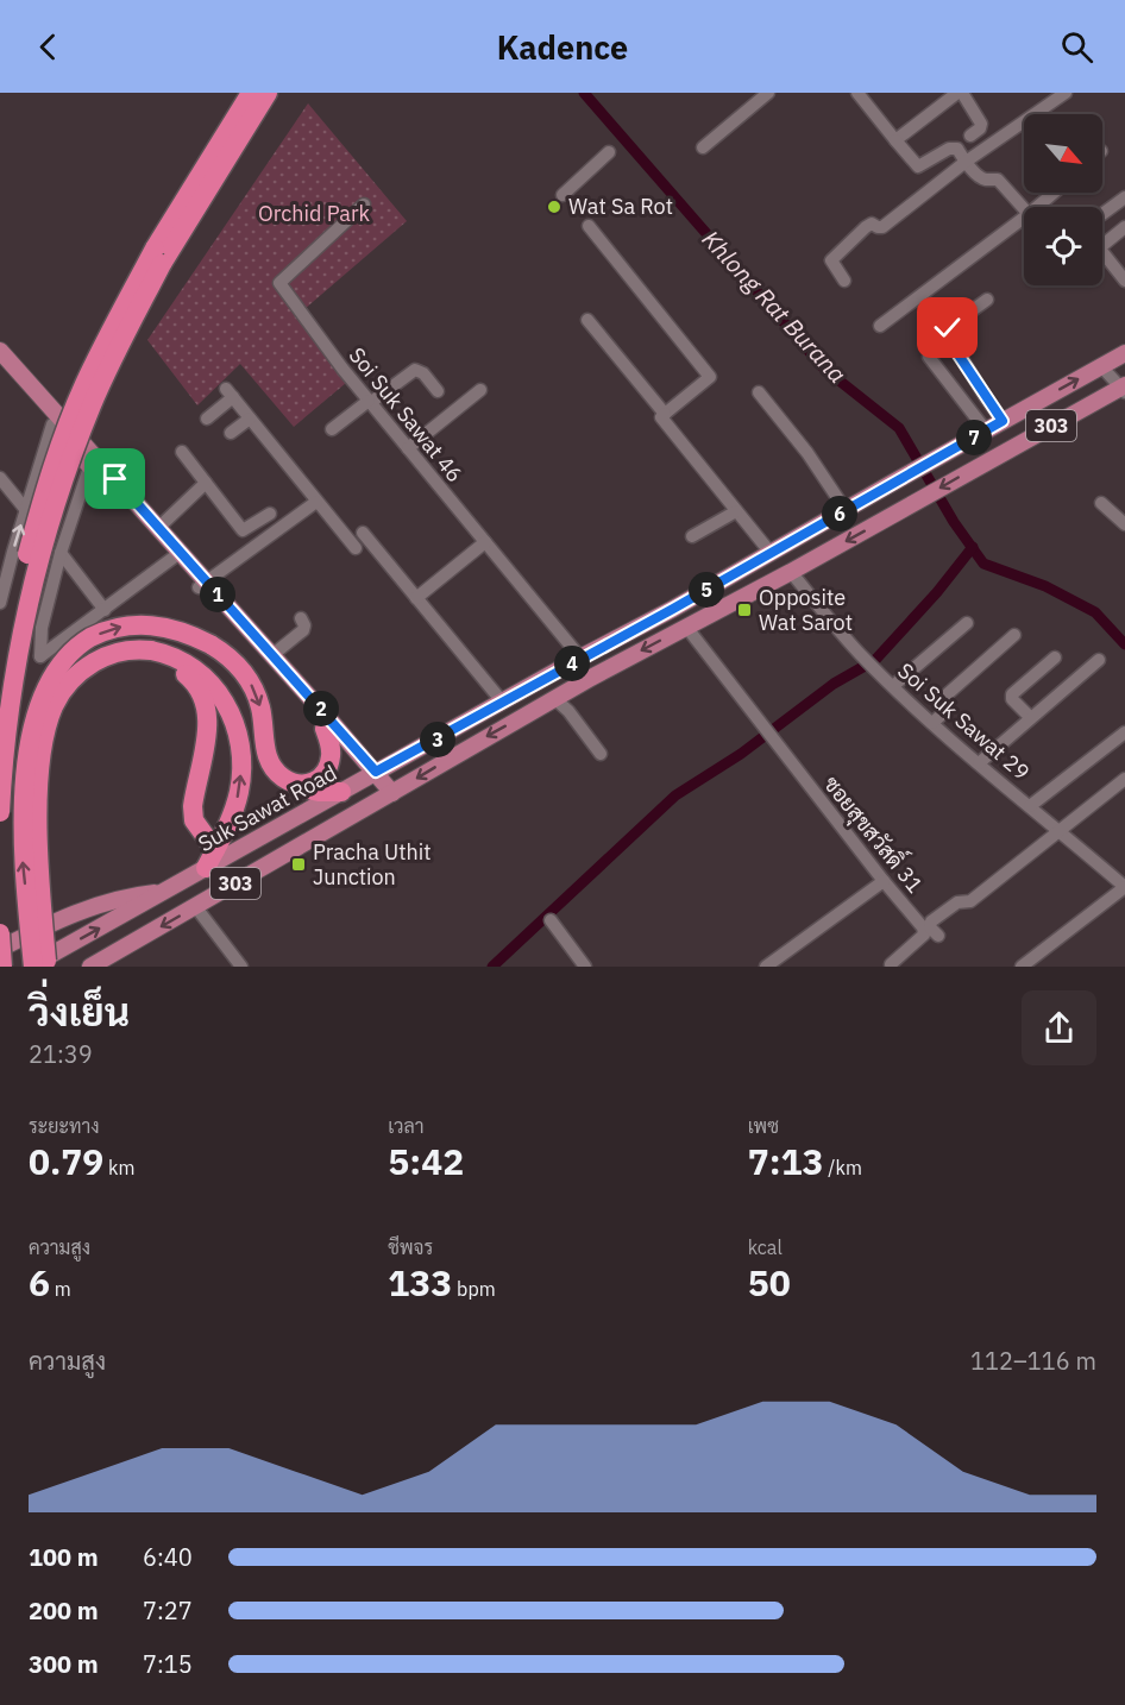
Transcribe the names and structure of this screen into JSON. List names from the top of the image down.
{
  "streets": {
    "main road": ["303", "Suk Sawat Road"],
    "street": ["Soi Suk Sawat 46", "Soi Suk Sawat 29", "ซอยสุขสวัสดิ์ 31"]
  },
  "crossings": [
    ["Soi Suk Sawat 46", "Suk Sawat Road"],
    ["303", "Soi Suk Sawat 29"],
    ["303", "ซอยสุขสวัสดิ์ 31"]
  ],
  "water": ["Khlong Rat Burana"],
  "parks": ["Orchid Park"],
  "places": {
    "other": ["Wat Sa Rot"],
    "transit": ["Opposite Wat Sarot", "Pracha Uthit Junction"]
  },
  "north": "bottom right",
  "page": {
    "header": "Kadence",
    "pins": [
      "7",
      "6",
      "5",
      "1",
      "4",
      "2",
      "3"
    ],
    "heading": ["วิ่งเย็น", "21:39"],
    "stats": [
      ["ระยะทาง", "0.79 km"],
      ["เวลา", "5:42"],
      ["เพซ", "7:13 /km"],
      ["ความสูง", "6 m"],
      ["ชีพจร", "133 bpm"],
      ["kcal", "50"]
    ],
    "chart": ["ความสูง", "112–116 m"],
    "list": [
      {
        "name": "100 m",
        "note": "6:40"
      },
      {
        "name": "200 m",
        "note": "7:27"
      },
      {
        "name": "300 m",
        "note": "7:15"
      }
    ]
  }
}
